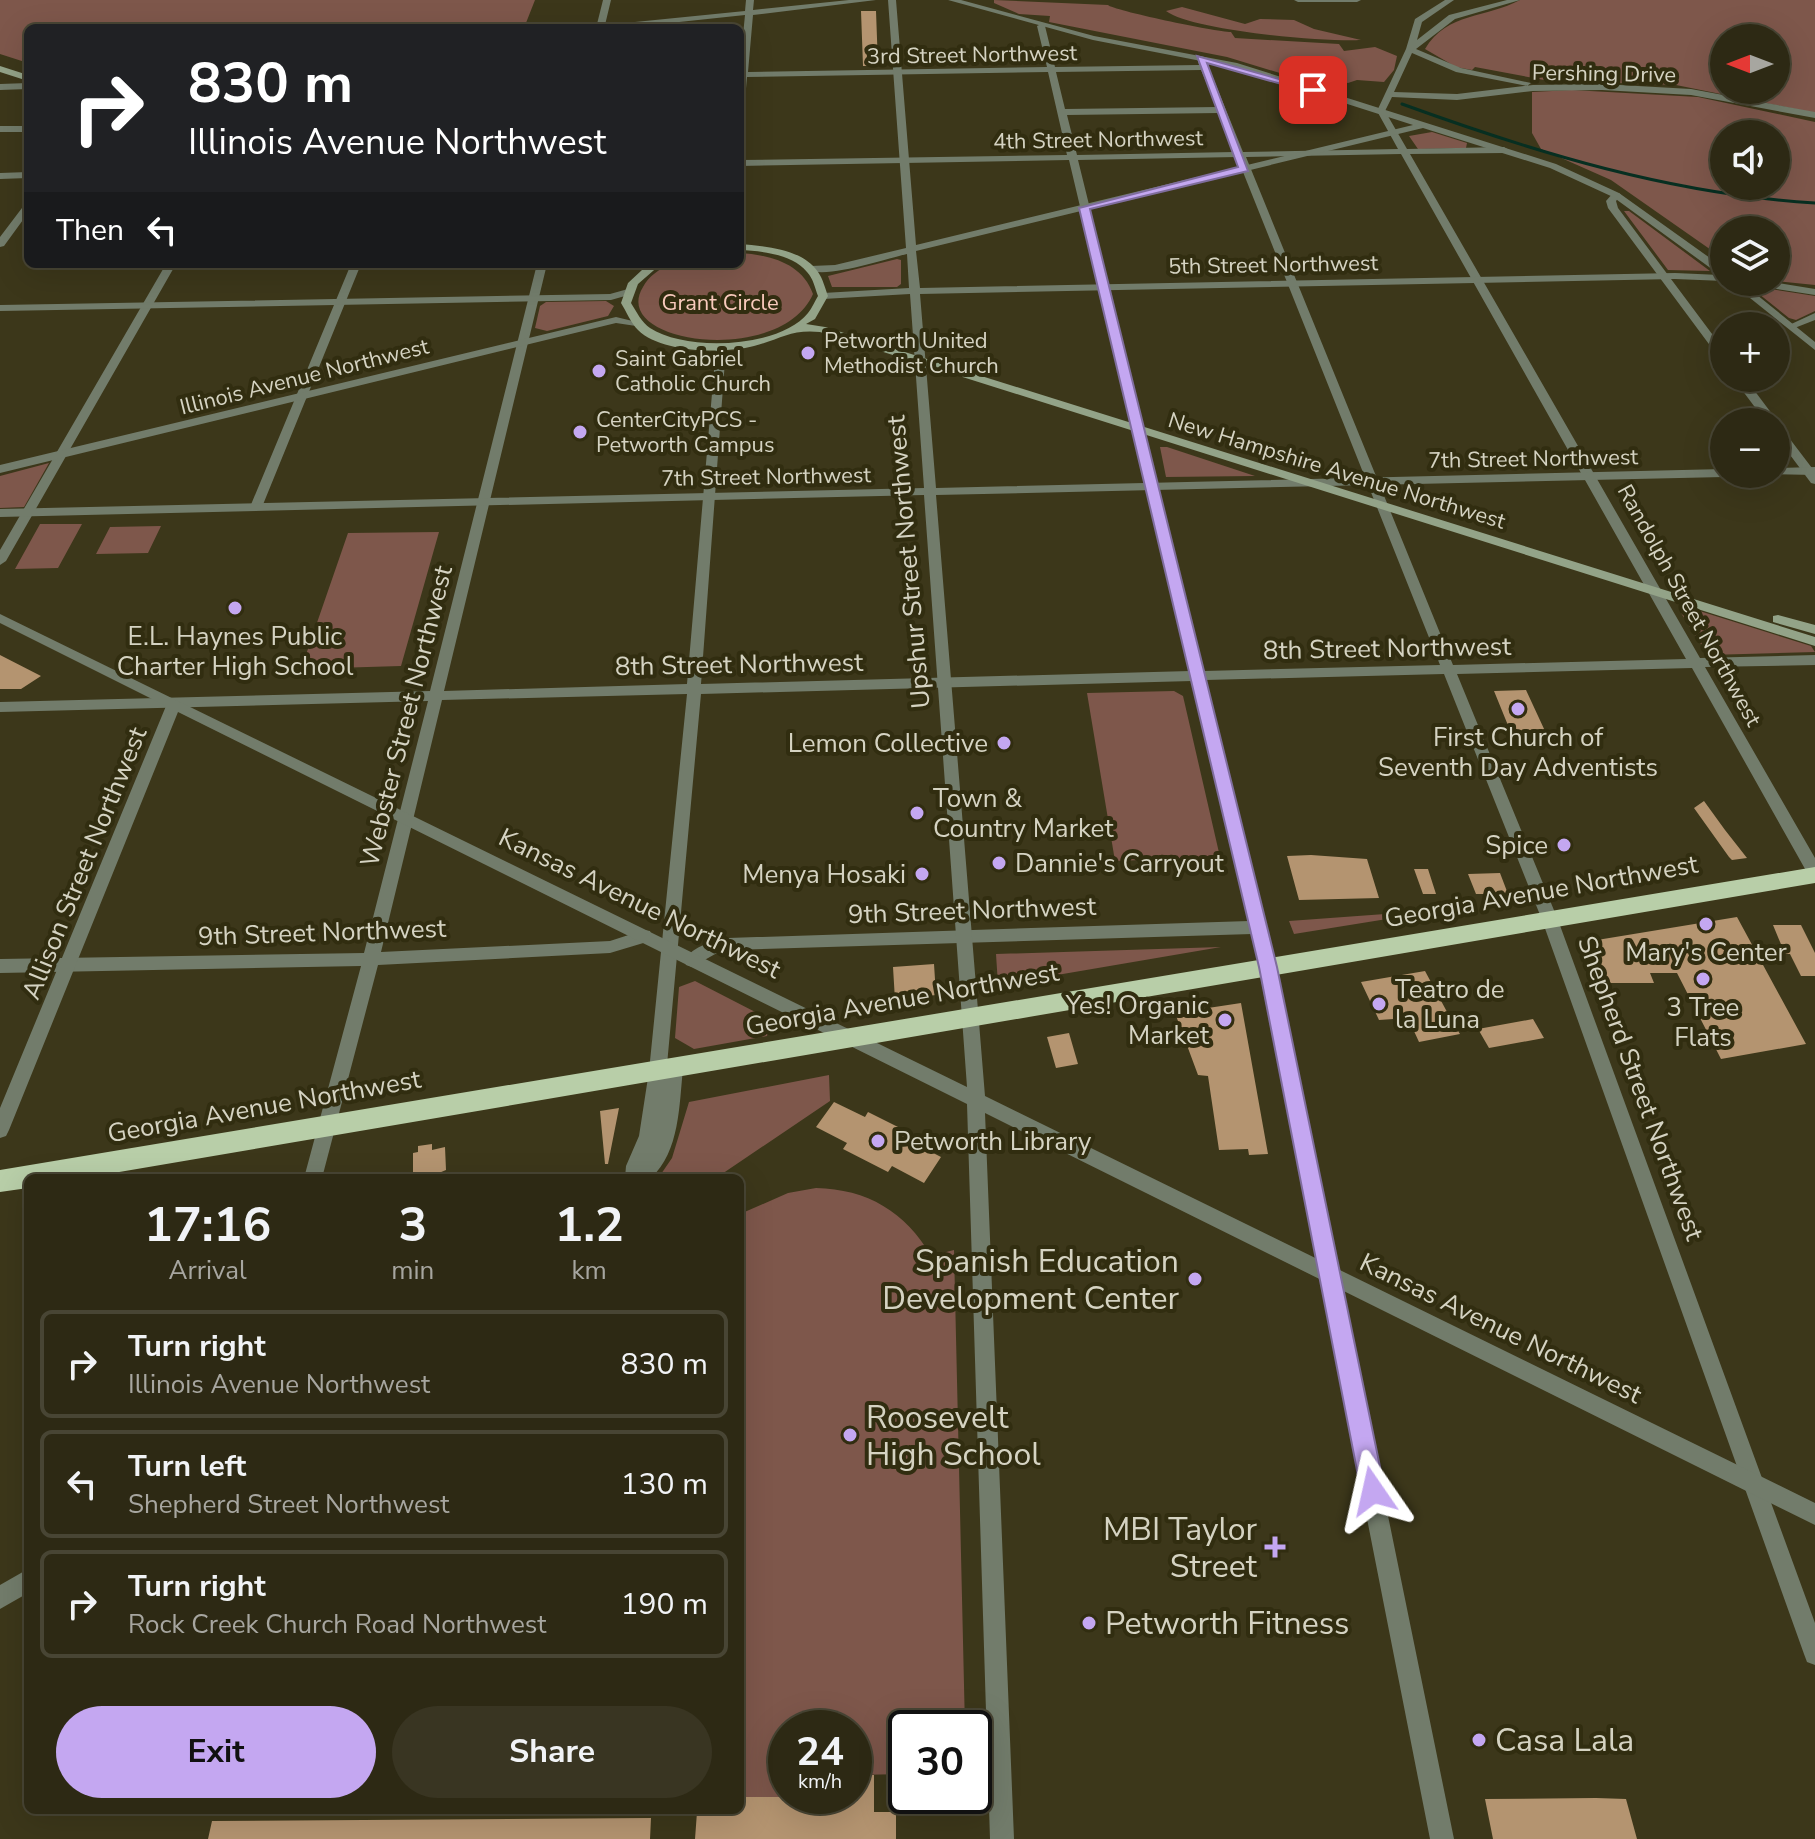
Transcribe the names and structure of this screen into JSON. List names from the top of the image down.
{
  "streets": {
    "highway": ["Georgia Avenue Northwest"],
    "main road": ["New Hampshire Avenue Northwest"],
    "street": [
      "3rd Street Northwest",
      "Pershing Drive",
      "4th Street Northwest",
      "5th Street Northwest",
      "Illinois Avenue Northwest",
      "7th Street Northwest",
      "Upshur Street Northwest",
      "Randolph Street Northwest",
      "8th Street Northwest",
      "Webster Street Northwest",
      "Allison Street Northwest",
      "Kansas Avenue Northwest",
      "9th Street Northwest",
      "Shepherd Street Northwest"
    ]
  },
  "crossings": [
    ["3rd Street Northwest", "Upshur Street Northwest"],
    ["3rd Street Northwest", "Shepherd Street Northwest"],
    ["4th Street Northwest", "Upshur Street Northwest"],
    ["4th Street Northwest", "Randolph Street Northwest"],
    ["4th Street Northwest", "Shepherd Street Northwest"],
    ["5th Street Northwest", "Upshur Street Northwest"],
    ["5th Street Northwest", "Randolph Street Northwest"],
    ["5th Street Northwest", "Shepherd Street Northwest"],
    ["Illinois Avenue Northwest", "Webster Street Northwest"],
    ["7th Street Northwest", "New Hampshire Avenue Northwest"],
    ["7th Street Northwest", "Upshur Street Northwest"],
    ["7th Street Northwest", "Randolph Street Northwest"],
    ["7th Street Northwest", "Webster Street Northwest"],
    ["7th Street Northwest", "Shepherd Street Northwest"],
    ["New Hampshire Avenue Northwest", "Upshur Street Northwest"],
    ["New Hampshire Avenue Northwest", "Randolph Street Northwest"],
    ["New Hampshire Avenue Northwest", "Shepherd Street Northwest"],
    ["Upshur Street Northwest", "8th Street Northwest"],
    ["Upshur Street Northwest", "Georgia Avenue Northwest"],
    ["Upshur Street Northwest", "Kansas Avenue Northwest"],
    ["Upshur Street Northwest", "9th Street Northwest"],
    ["Randolph Street Northwest", "8th Street Northwest"],
    ["Randolph Street Northwest", "Georgia Avenue Northwest"],
    ["8th Street Northwest", "Webster Street Northwest"],
    ["8th Street Northwest", "Allison Street Northwest"],
    ["8th Street Northwest", "Kansas Avenue Northwest"],
    ["8th Street Northwest", "Shepherd Street Northwest"],
    ["Webster Street Northwest", "Georgia Avenue Northwest"],
    ["Webster Street Northwest", "Kansas Avenue Northwest"],
    ["Webster Street Northwest", "9th Street Northwest"],
    ["Allison Street Northwest", "Kansas Avenue Northwest"],
    ["Allison Street Northwest", "9th Street Northwest"],
    ["Georgia Avenue Northwest", "Kansas Avenue Northwest"],
    ["Georgia Avenue Northwest", "Shepherd Street Northwest"],
    ["Kansas Avenue Northwest", "9th Street Northwest"],
    ["Kansas Avenue Northwest", "Shepherd Street Northwest"]
  ],
  "parks": ["Grant Circle"],
  "places": {
    "other": [
      "Petworth United Methodist Church",
      "Saint Gabriel Catholic Church",
      "CenterCityPCS - Petworth Campus",
      "E.L. Haynes Public Charter High School",
      "First Church of Seventh Day Adventists",
      "Lemon Collective",
      "Town & Country Market",
      "Spice",
      "Dannie's Carryout",
      "Menya Hosaki",
      "Mary's Center",
      "3 Tree Flats",
      "Teatro de la Luna",
      "Yes! Organic Market",
      "Petworth Library",
      "Spanish Education Development Center",
      "Roosevelt High School",
      "Petworth Fitness",
      "Casa Lala"
    ],
    "health": ["MBI Taylor Street"]
  },
  "north": "left",
  "page": {
    "map_buttons": ["+", "−"],
    "turn": ["830 m", "Illinois Avenue Northwest"],
    "then": "Then",
    "eta": [
      "17:16",
      "Arrival",
      "3",
      "min",
      "1.2",
      "km"
    ],
    "list": [
      {
        "name": "Turn right",
        "note": "Illinois Avenue Northwest",
        "value": "830 m"
      },
      {
        "name": "Turn left",
        "note": "Shepherd Street Northwest",
        "value": "130 m"
      },
      {
        "name": "Turn right",
        "note": "Rock Creek Church Road Northwest",
        "value": "190 m"
      }
    ],
    "buttons": ["Exit", "Share"],
    "speed": "24 km/h",
    "limit": "30"
  }
}
